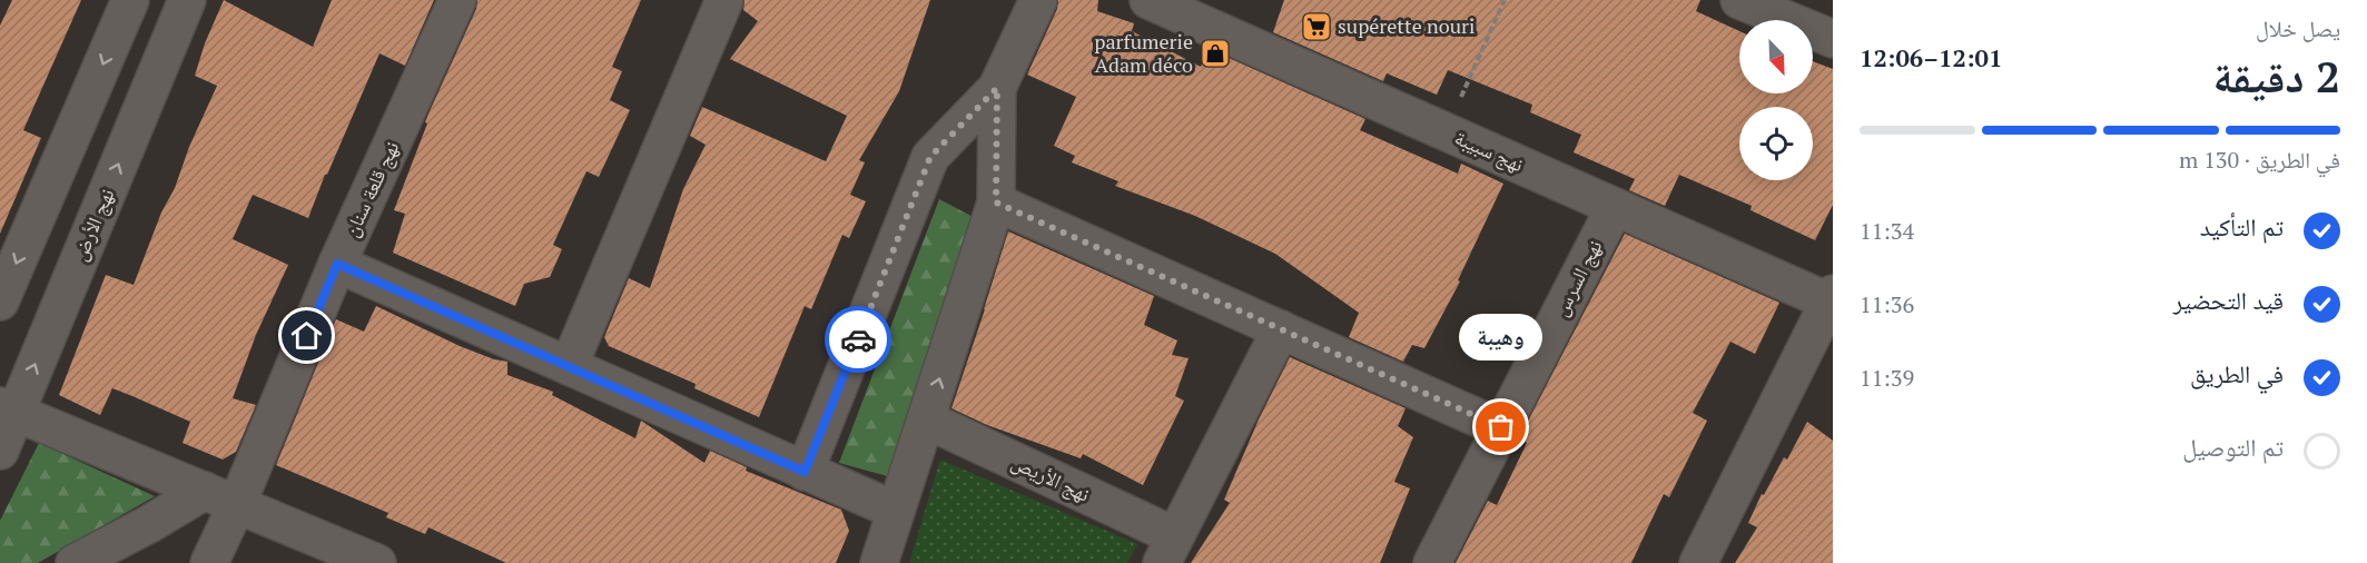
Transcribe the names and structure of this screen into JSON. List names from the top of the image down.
{
  "streets": {
    "street": [
      "نهج سبيبة",
      "نهج قلعة سنان",
      "نهج الأرض",
      "نهج السرس",
      "نهج الأريص"
    ]
  },
  "crossings": [
    ["نهج سبيبة", "نهج السرس"]
  ],
  "places": {
    "supermarket": ["supérette nouri"],
    "shop": ["parfumerie Adam déco"],
    "other": ["وهيبة"]
  },
  "north": "bottom right",
  "page": {
    "heading": ["2 دقيقة", "يصل خلال", "12:01–12:06"],
    "bar": "في الطريق · 130 m",
    "list": [
      ["تم التأكيد", "11:34"],
      ["قيد التحضير", "11:36"],
      ["في الطريق", "11:39"],
      "تم التوصيل"
    ],
    "bubble": "وهيبة"
  }
}
